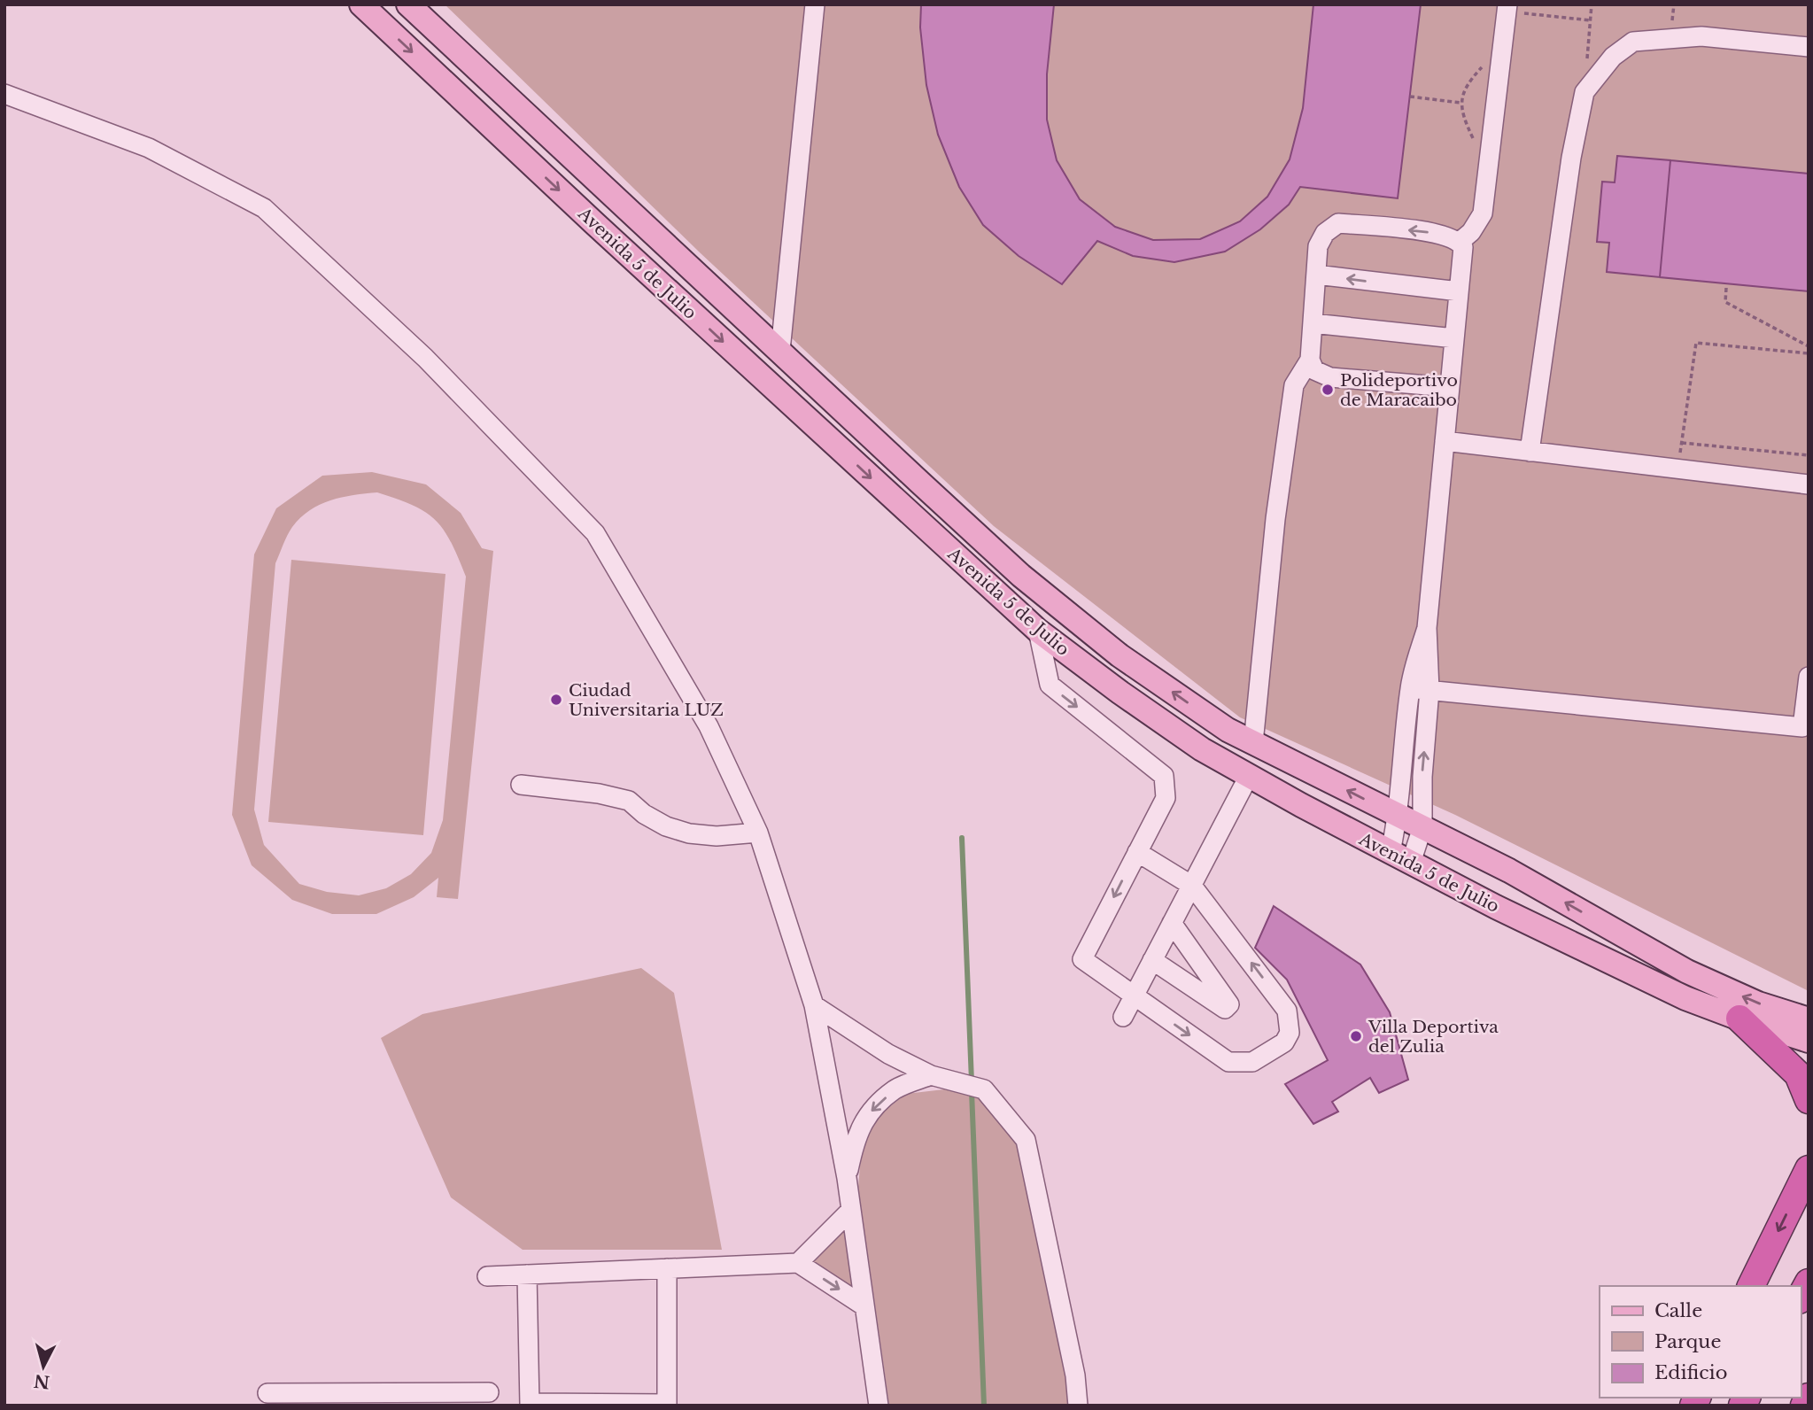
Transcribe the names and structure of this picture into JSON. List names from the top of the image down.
{
  "streets": {
    "main road": ["Avenida 5 de Julio"]
  },
  "places": ["Polideportivo de Maracaibo", "Ciudad Universitaria LUZ", "Villa Deportiva del Zulia"],
  "legend": ["Calle", "Parque", "Edificio"],
  "north": "bottom"
}
